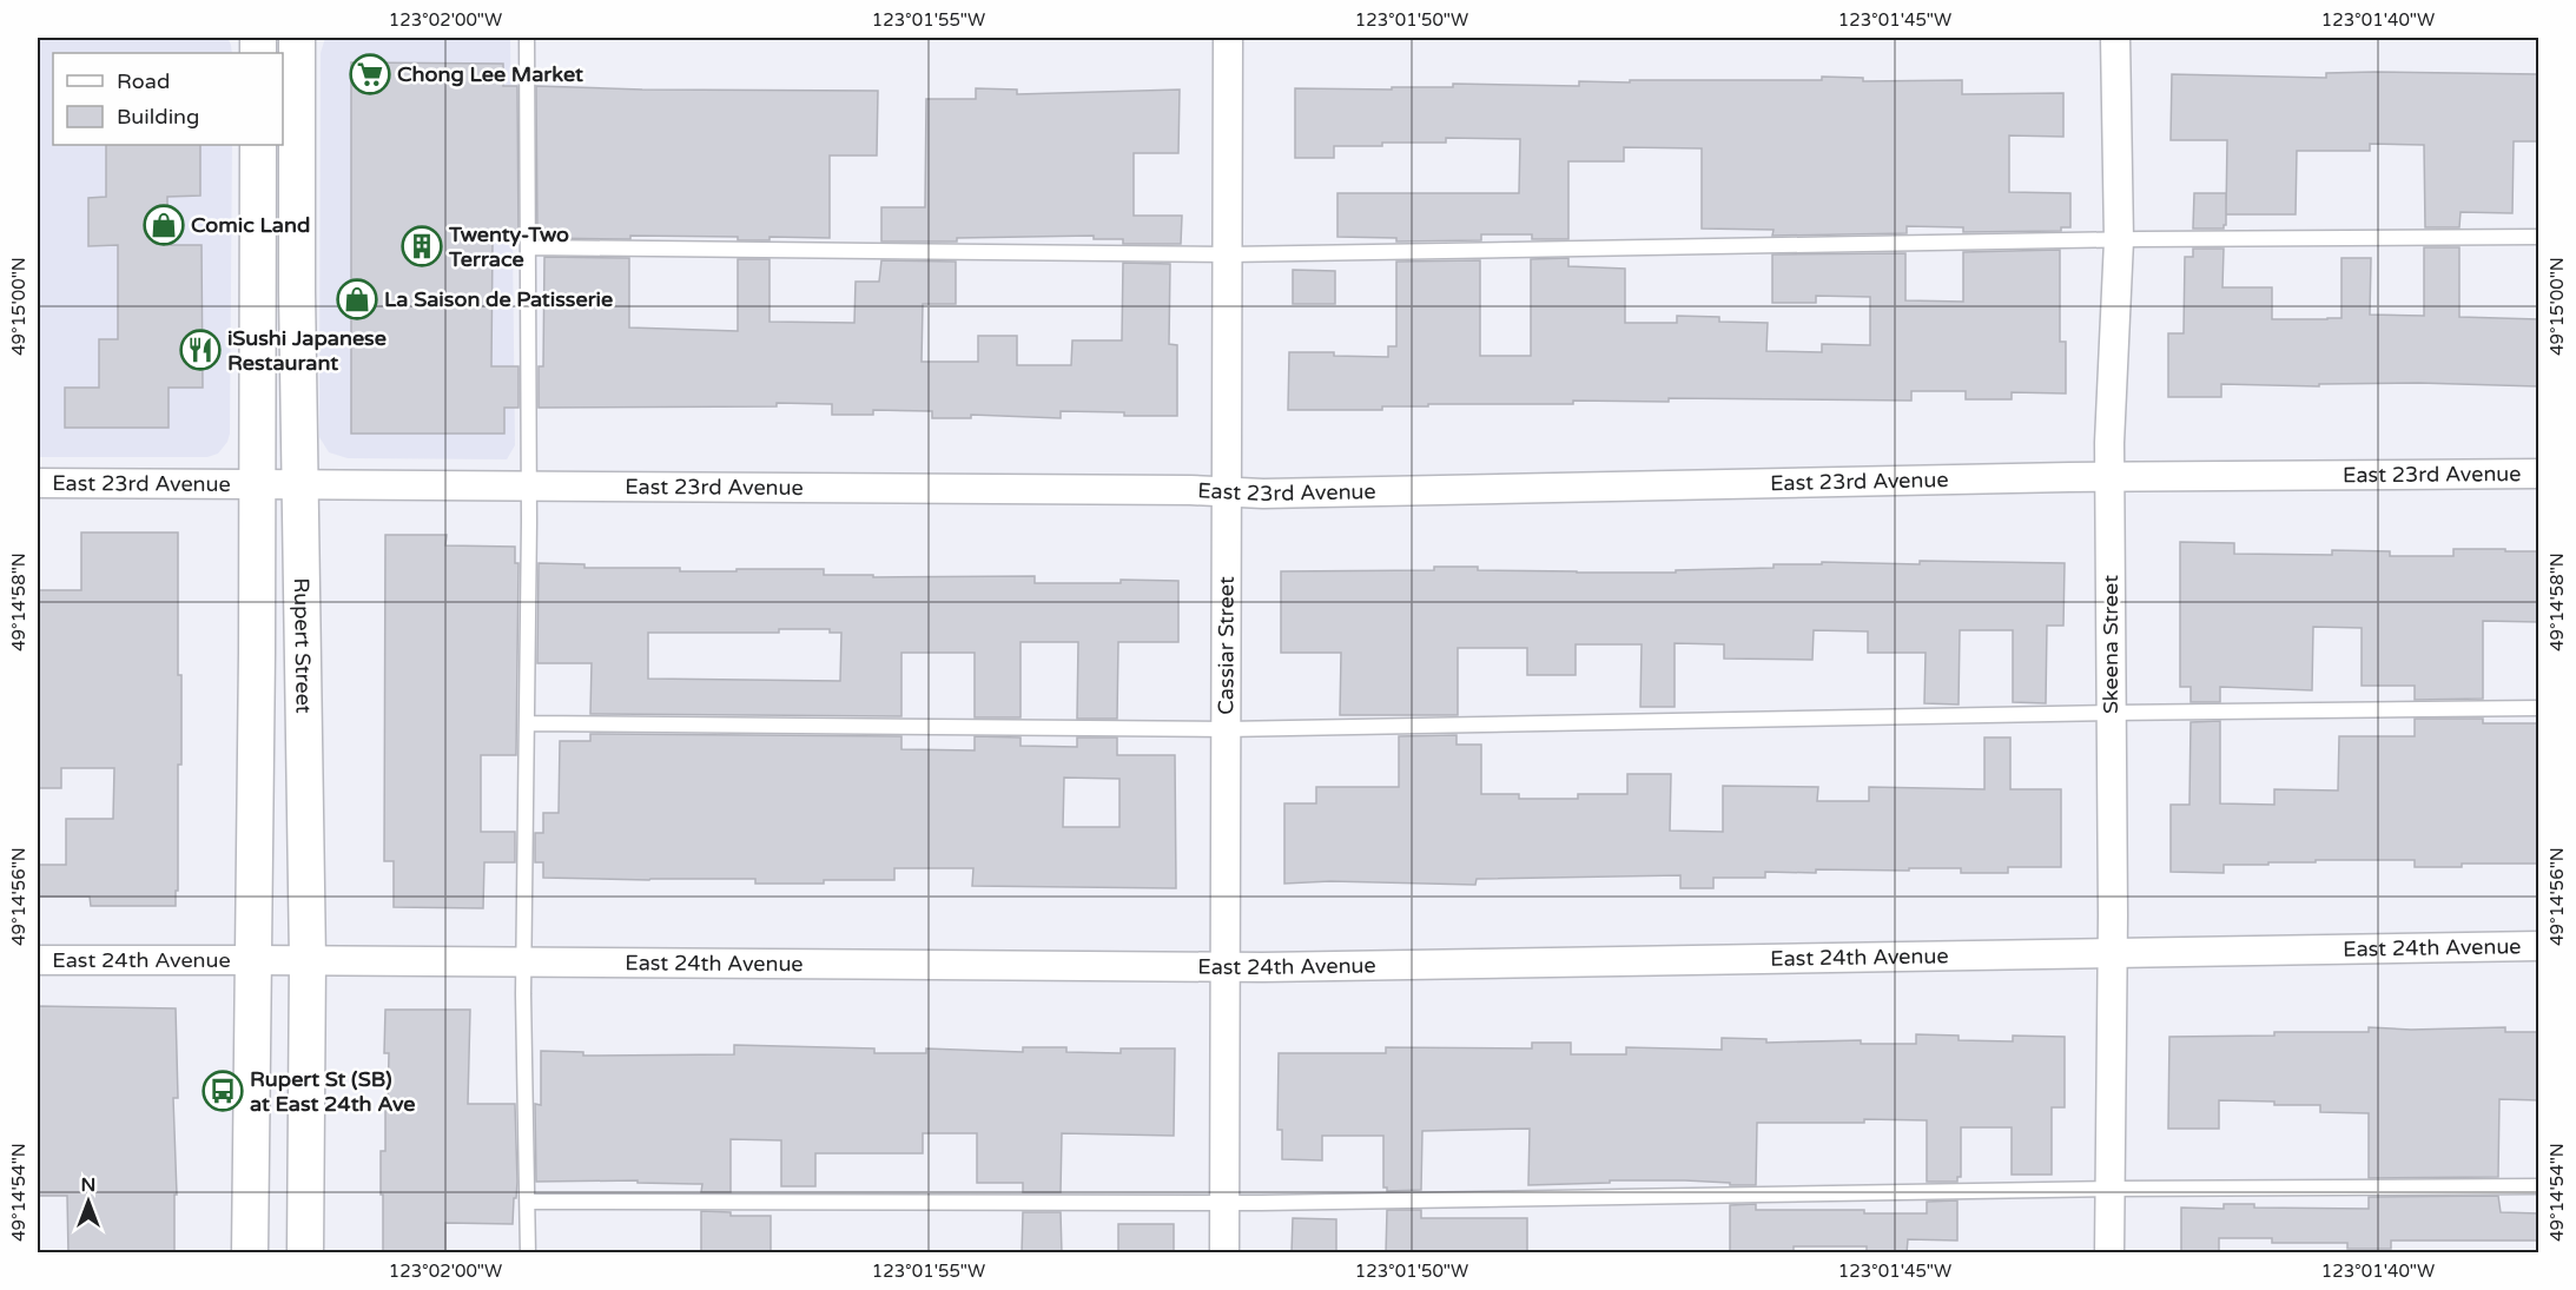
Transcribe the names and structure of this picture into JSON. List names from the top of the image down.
{
  "streets": {
    "street": [
      "East 23rd Avenue",
      "Skeena Street",
      "Rupert Street",
      "Cassiar Street",
      "East 24th Avenue"
    ]
  },
  "crossings": [
    ["East 23rd Avenue", "Skeena Street"],
    ["East 23rd Avenue", "Rupert Street"],
    ["East 23rd Avenue", "Cassiar Street"],
    ["Skeena Street", "East 24th Avenue"],
    ["Rupert Street", "East 24th Avenue"],
    ["Cassiar Street", "East 24th Avenue"]
  ],
  "places": {
    "supermarket": ["Chong Lee Market"],
    "shop": ["Comic Land", "La Saison de Patisserie"],
    "building": ["Twenty-Two Terrace"],
    "restaurant": ["iSushi Japanese Restaurant"],
    "bus stop": ["Rupert St (SB) at East 24th Ave"]
  },
  "legend": ["Road", "Building"],
  "north": "top",
  "coordinates": [
    "123°02'00\"W",
    "123°01'55\"W",
    "123°01'50\"W",
    "123°01'45\"W",
    "123°01'40\"W",
    "49°15'00\"N",
    "49°14'58\"N",
    "49°14'56\"N",
    "49°14'54\"N"
  ]
}
